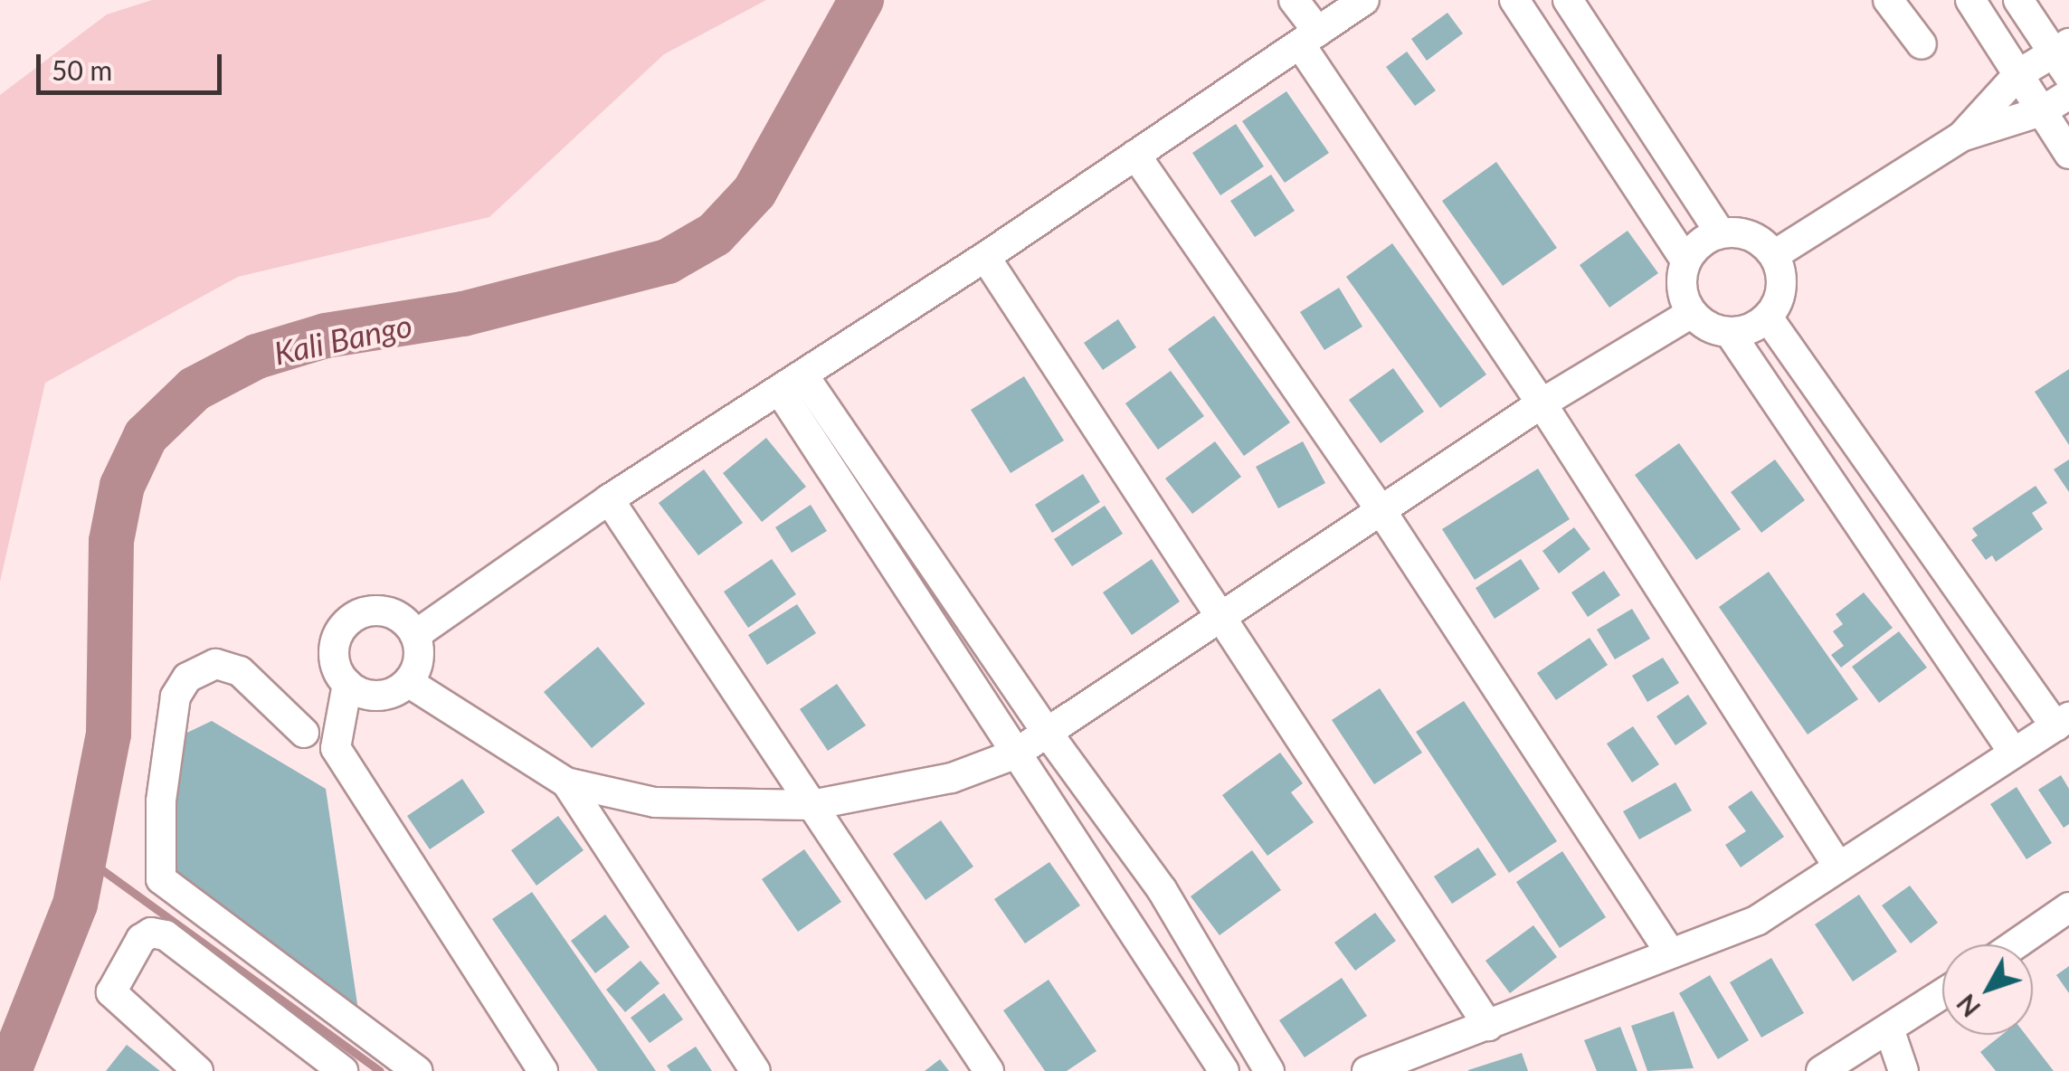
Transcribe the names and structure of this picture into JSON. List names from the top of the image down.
{
  "water": ["Kali Bango"],
  "scale_bar": "50 m",
  "north": "bottom left"
}
